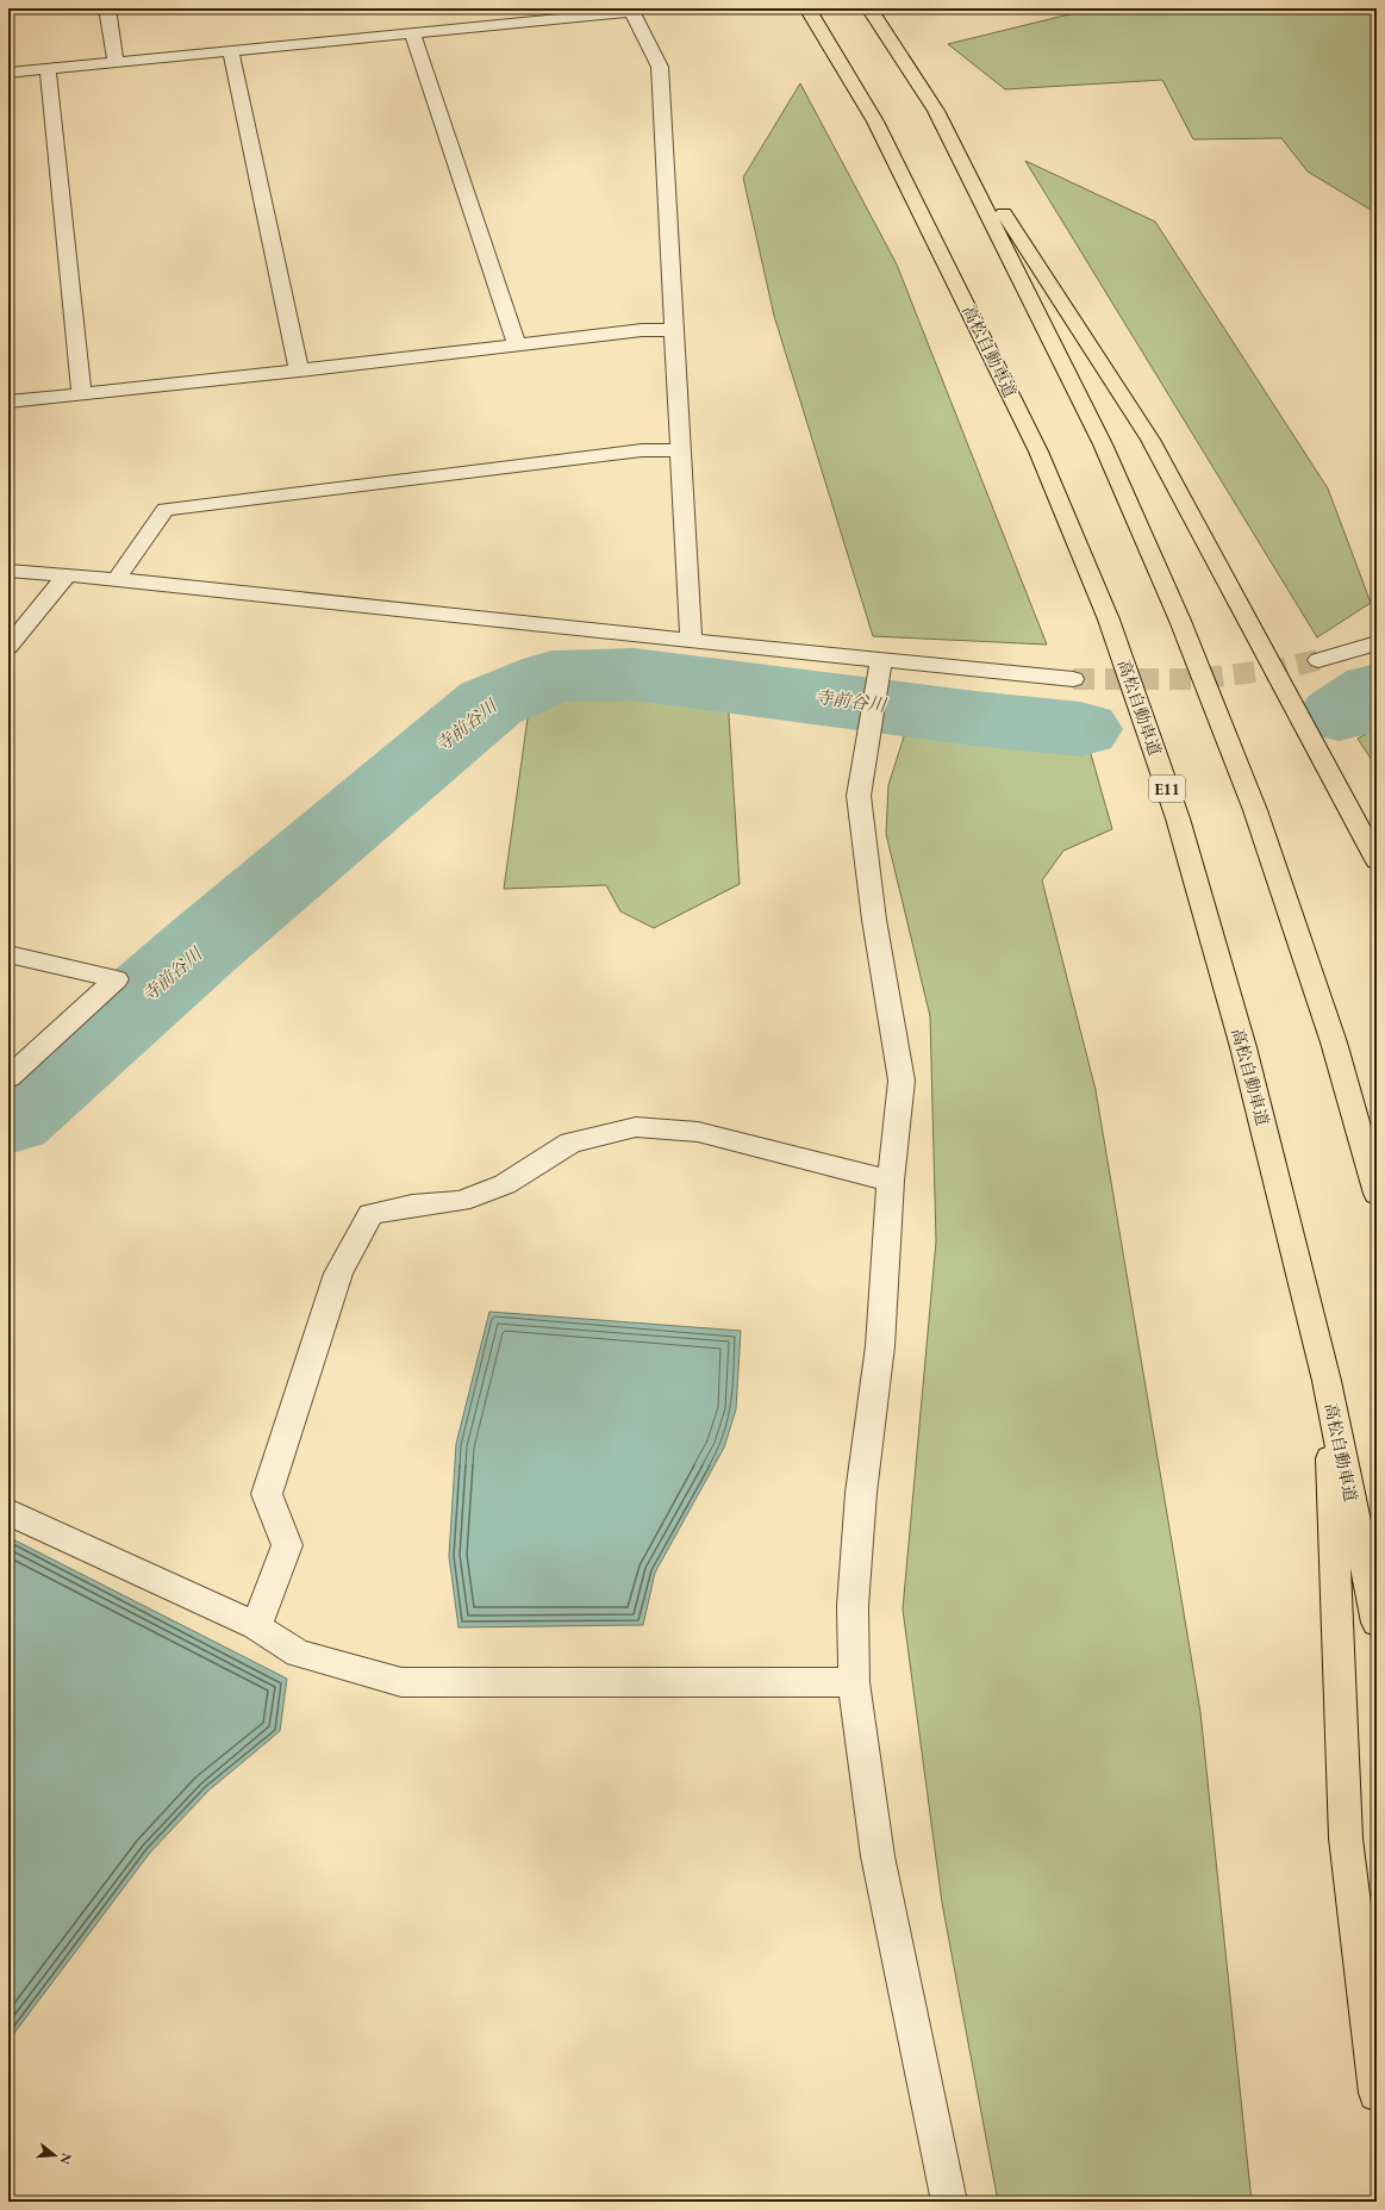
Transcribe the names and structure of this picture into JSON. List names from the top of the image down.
{
  "streets": {
    "highway": ["高松自動車道", "E11"]
  },
  "water": ["寺前谷川"],
  "north": "right"
}
